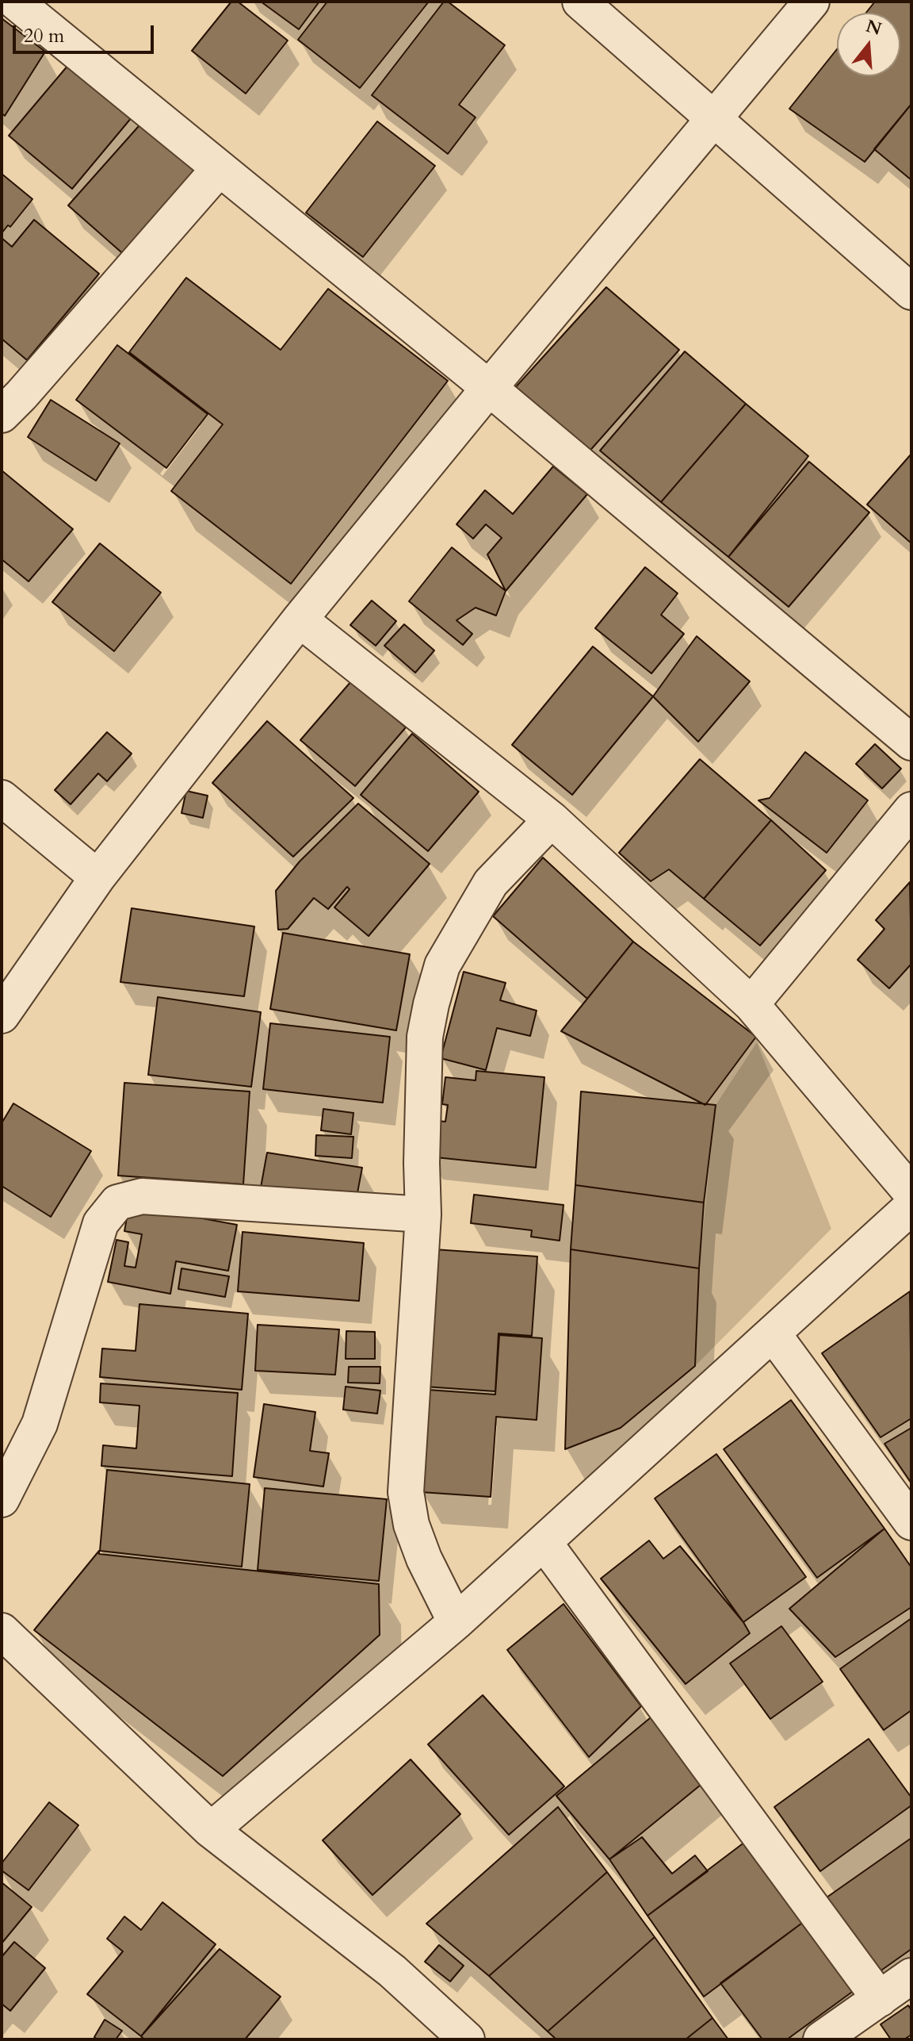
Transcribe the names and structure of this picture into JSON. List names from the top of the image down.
{
  "scale_bar": "20 m",
  "north": "top"
}
